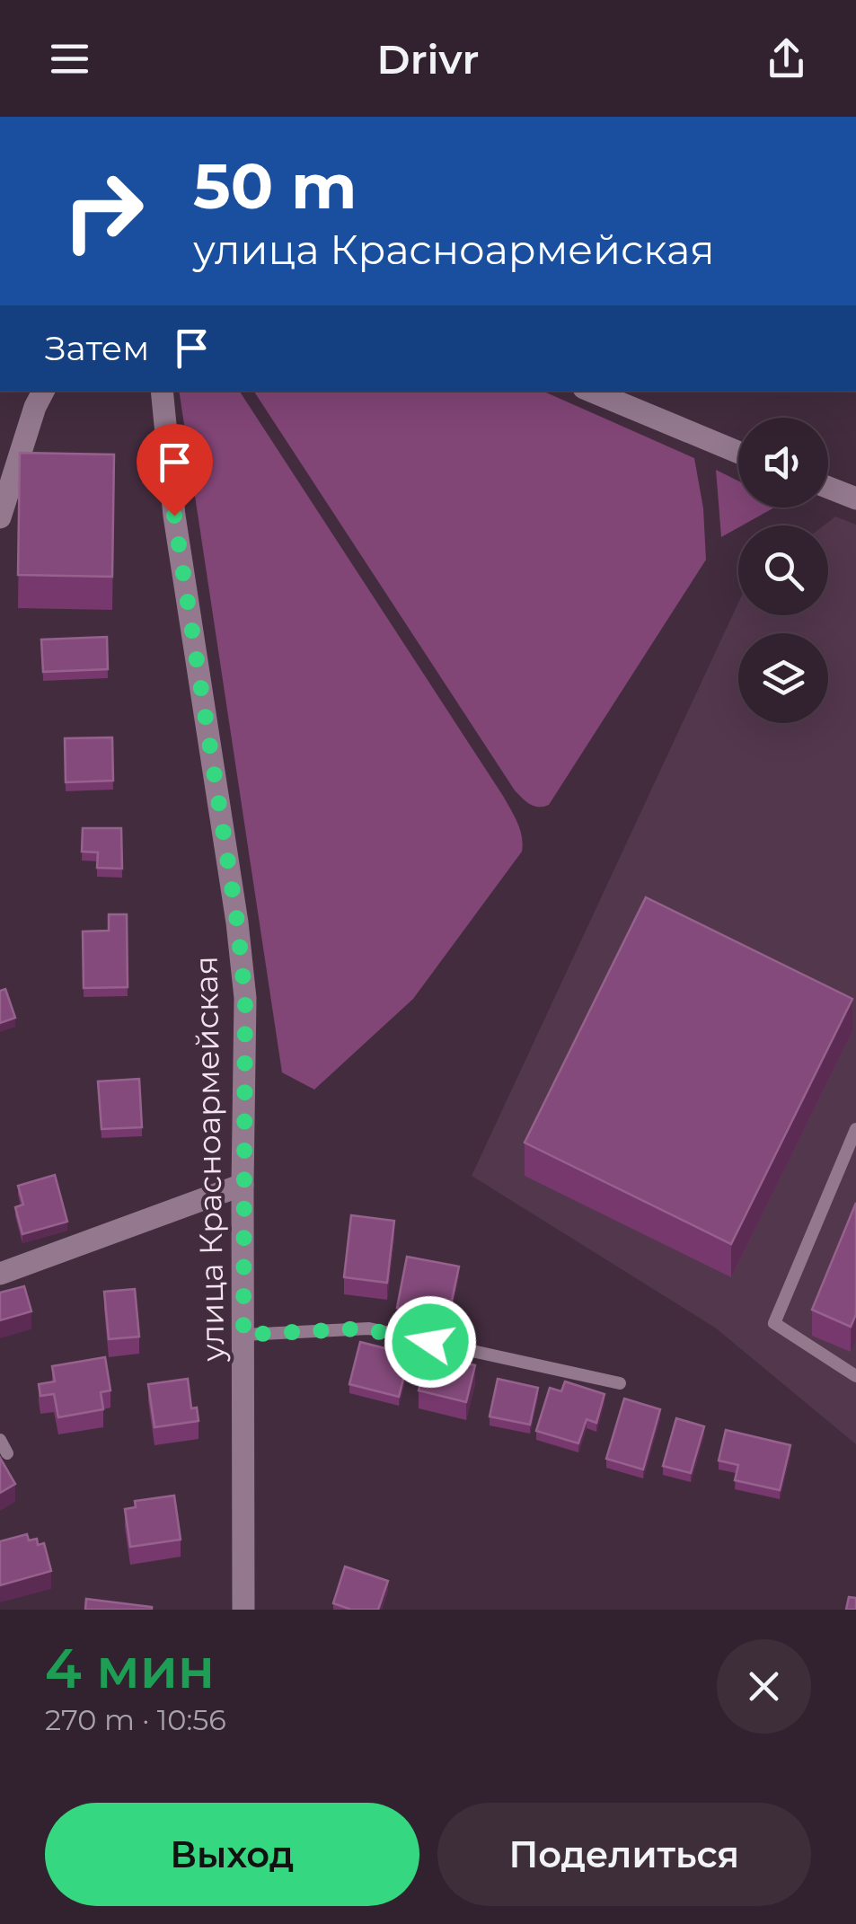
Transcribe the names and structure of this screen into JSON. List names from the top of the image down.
{
  "streets": {
    "street": ["улица Красноармейская"]
  },
  "page": {
    "header": "Drivr",
    "turn": ["50 m", "улица Красноармейская"],
    "then": "Затем",
    "heading": ["4 мин", "270 m · 10:56"],
    "buttons": ["Выход", "Поделиться"]
  }
}
